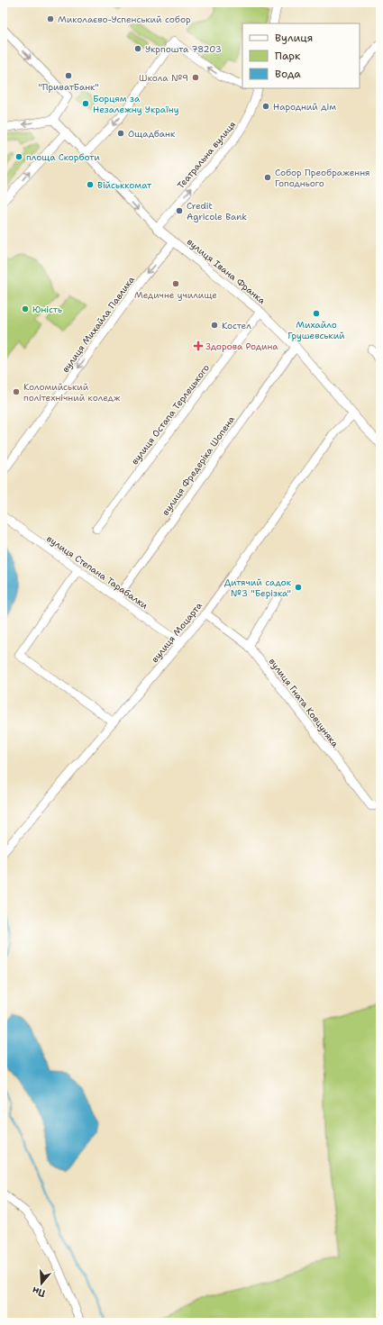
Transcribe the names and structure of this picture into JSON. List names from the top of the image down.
{
  "streets": {
    "street": [
      "Театральна вулиця",
      "вулиця Івана Франка",
      "вулиця Михайла Павлика",
      "вулиця Остапа Терлецького",
      "вулиця Фредеріка Шопена",
      "вулиця Степана Тарабалки",
      "вулиця Моцарта",
      "вулиця Гната Ковцуняка"
    ]
  },
  "crossings": [
    ["Театральна вулиця", "вулиця Івана Франка"],
    ["вулиця Івана Франка", "вулиця Михайла Павлика"],
    ["вулиця Івана Франка", "вулиця Остапа Терлецького"],
    ["вулиця Івана Франка", "вулиця Фредеріка Шопена"],
    ["вулиця Івана Франка", "вулиця Моцарта"],
    ["вулиця Фредеріка Шопена", "вулиця Степана Тарабалки"],
    ["вулиця Степана Тарабалки", "вулиця Моцарта"],
    ["вулиця Моцарта", "вулиця Гната Ковцуняка"]
  ],
  "one_way": ["Театральна вулиця", "вулиця Михайла Павлика"],
  "places": {
    "other": [
      "Миколаєво-Успенський собор",
      "Укрпошта 78203",
      "\"ПриватБанк\"",
      "Школа №9",
      "Борцям за Незалежну Україну",
      "Народний дім",
      "Ощадбанк",
      "площа Скорботи",
      "Собор Преображення Гоподнього",
      "Військкомат",
      "Credit Agricole Bank",
      "Медичне училище",
      "Юність",
      "Михайло Грушевський",
      "Костел",
      "Коломийський політехнічний коледж",
      "Дитячий садок №3 \"Берізка\""
    ],
    "health": ["Здорова Родина"]
  },
  "legend": ["Вулиця", "Парк", "Вода"],
  "north": "bottom"
}
